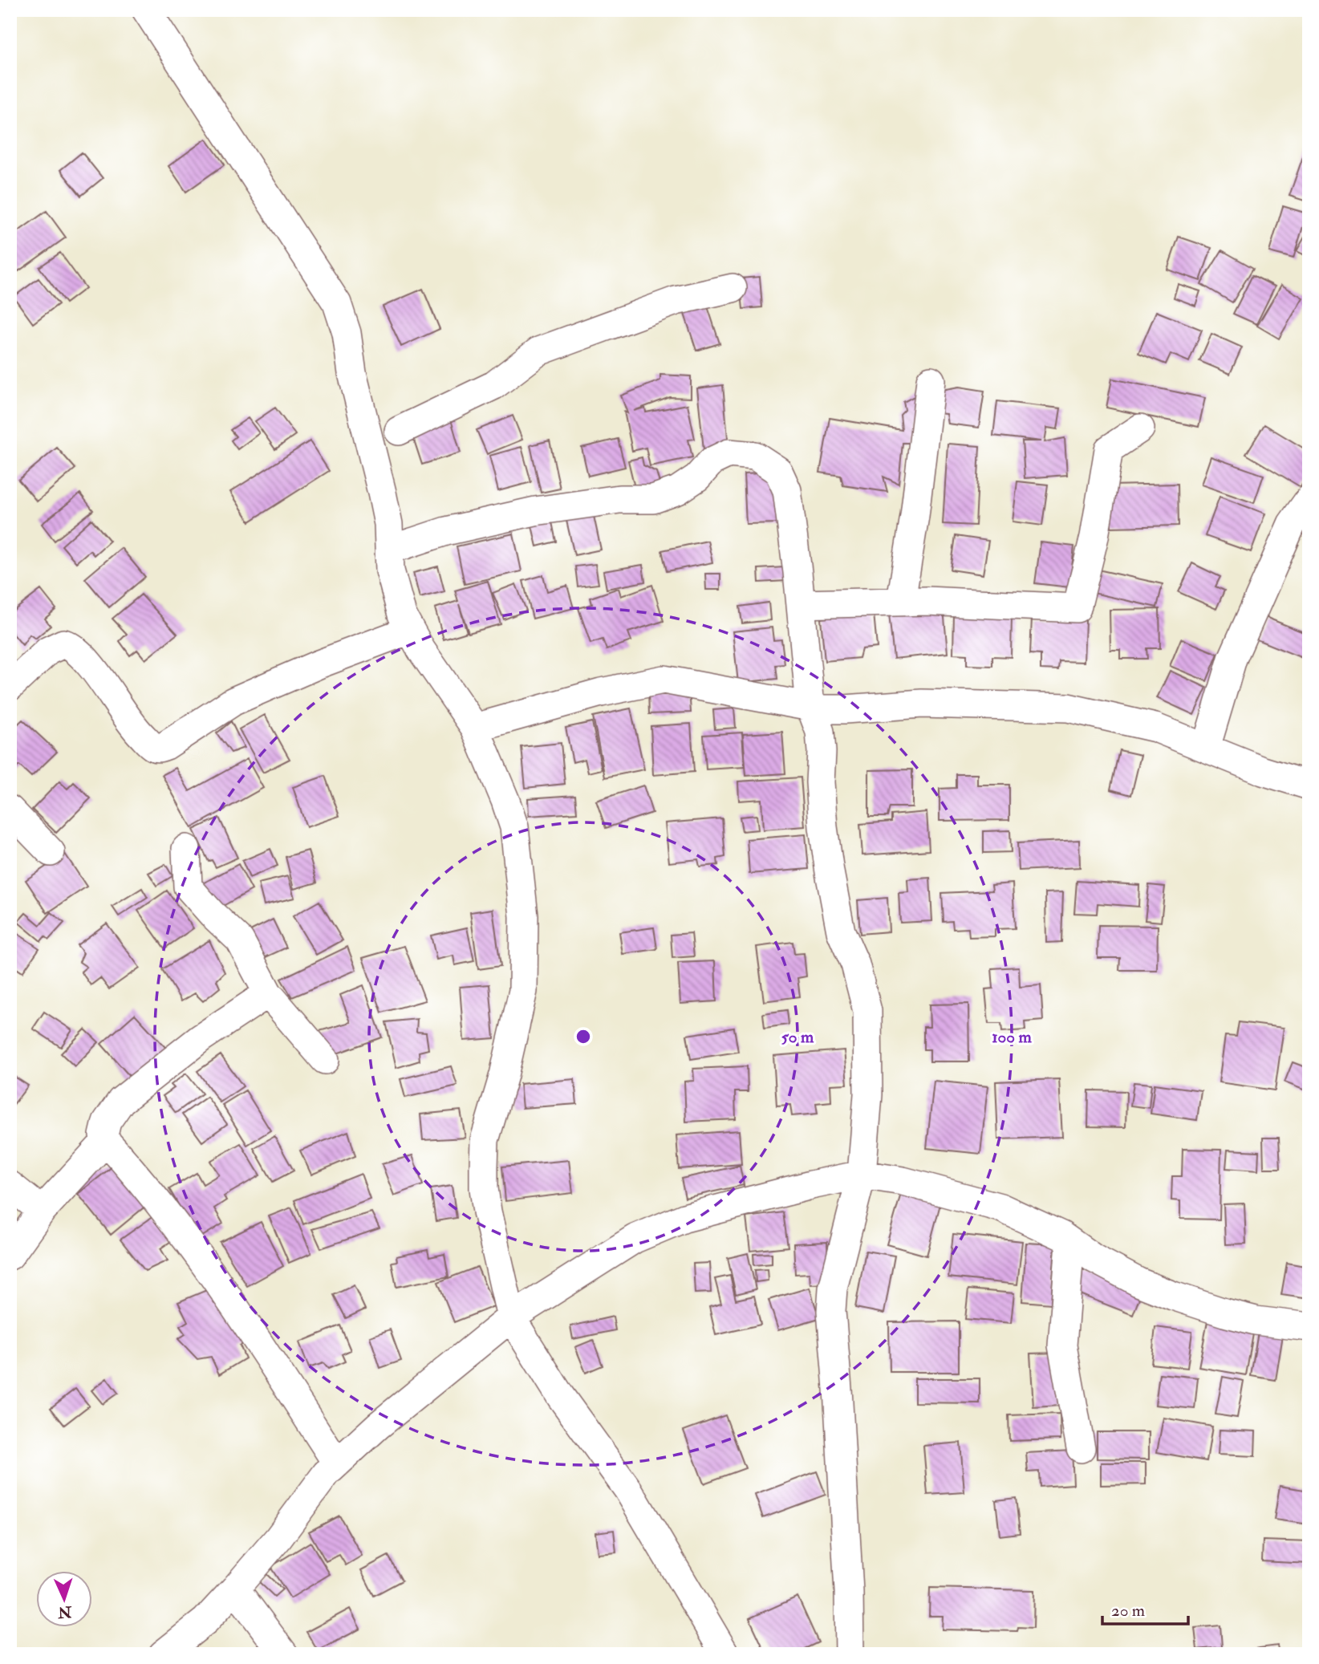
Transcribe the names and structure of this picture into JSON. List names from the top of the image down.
{
  "scale_bar": "20 m",
  "north": "bottom",
  "rings": ["50 m", "100 m"]
}
